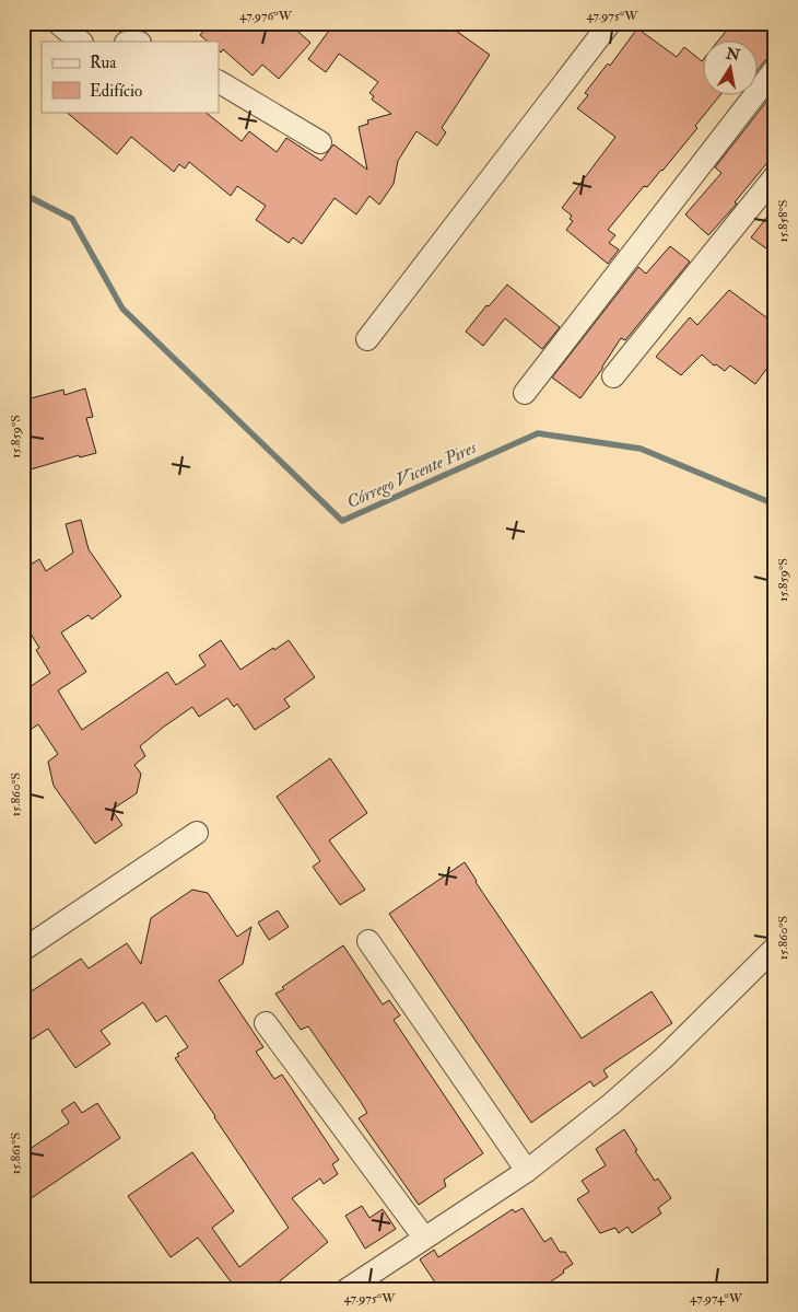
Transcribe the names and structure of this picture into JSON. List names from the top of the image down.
{
  "water": ["Córrego Vicente Pires"],
  "legend": ["Rua", "Edifício"],
  "north": "top",
  "coordinates": [
    "47.976°W",
    "47.975°W",
    "15.858°S",
    "15.859°S",
    "15.860°S",
    "15.861°S",
    "47.974°W"
  ]
}
